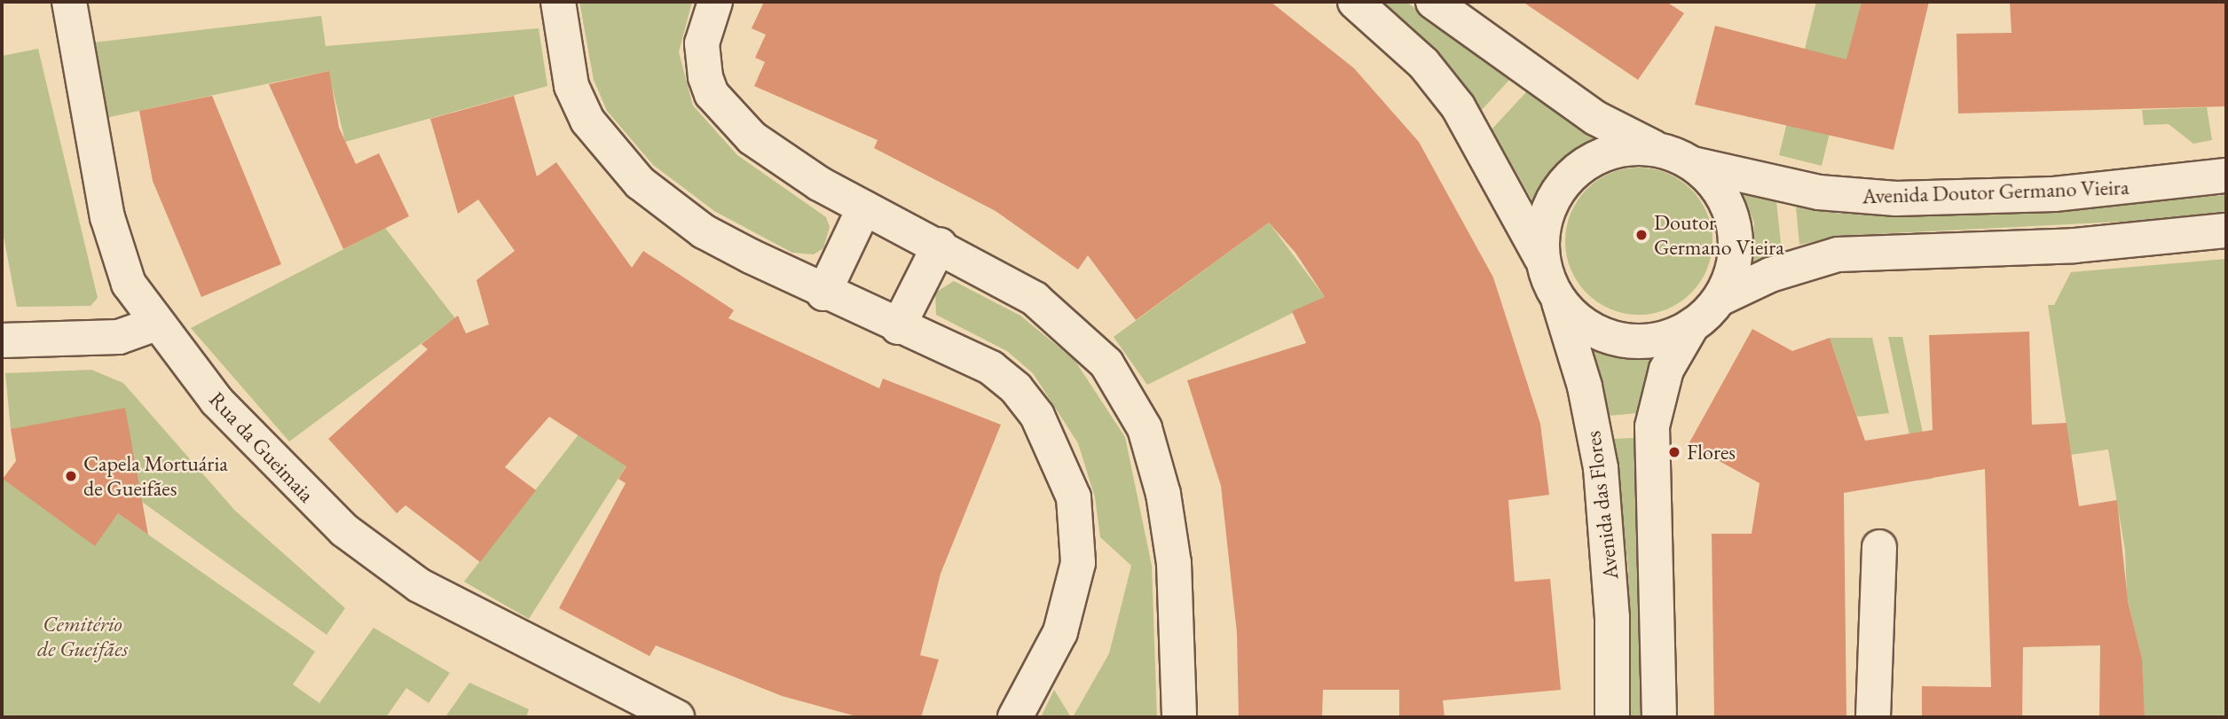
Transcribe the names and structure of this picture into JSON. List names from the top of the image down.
{
  "streets": {
    "street": ["Avenida Doutor Germano Vieira", "Rua da Gueimaia", "Avenida das Flores"]
  },
  "crossings": [
    ["Avenida Doutor Germano Vieira", "Avenida das Flores"]
  ],
  "parks": ["Cemitério de Gueifães"],
  "places": ["Doutor Germano Vieira", "Flores", "Capela Mortuária de Gueifães"]
}
